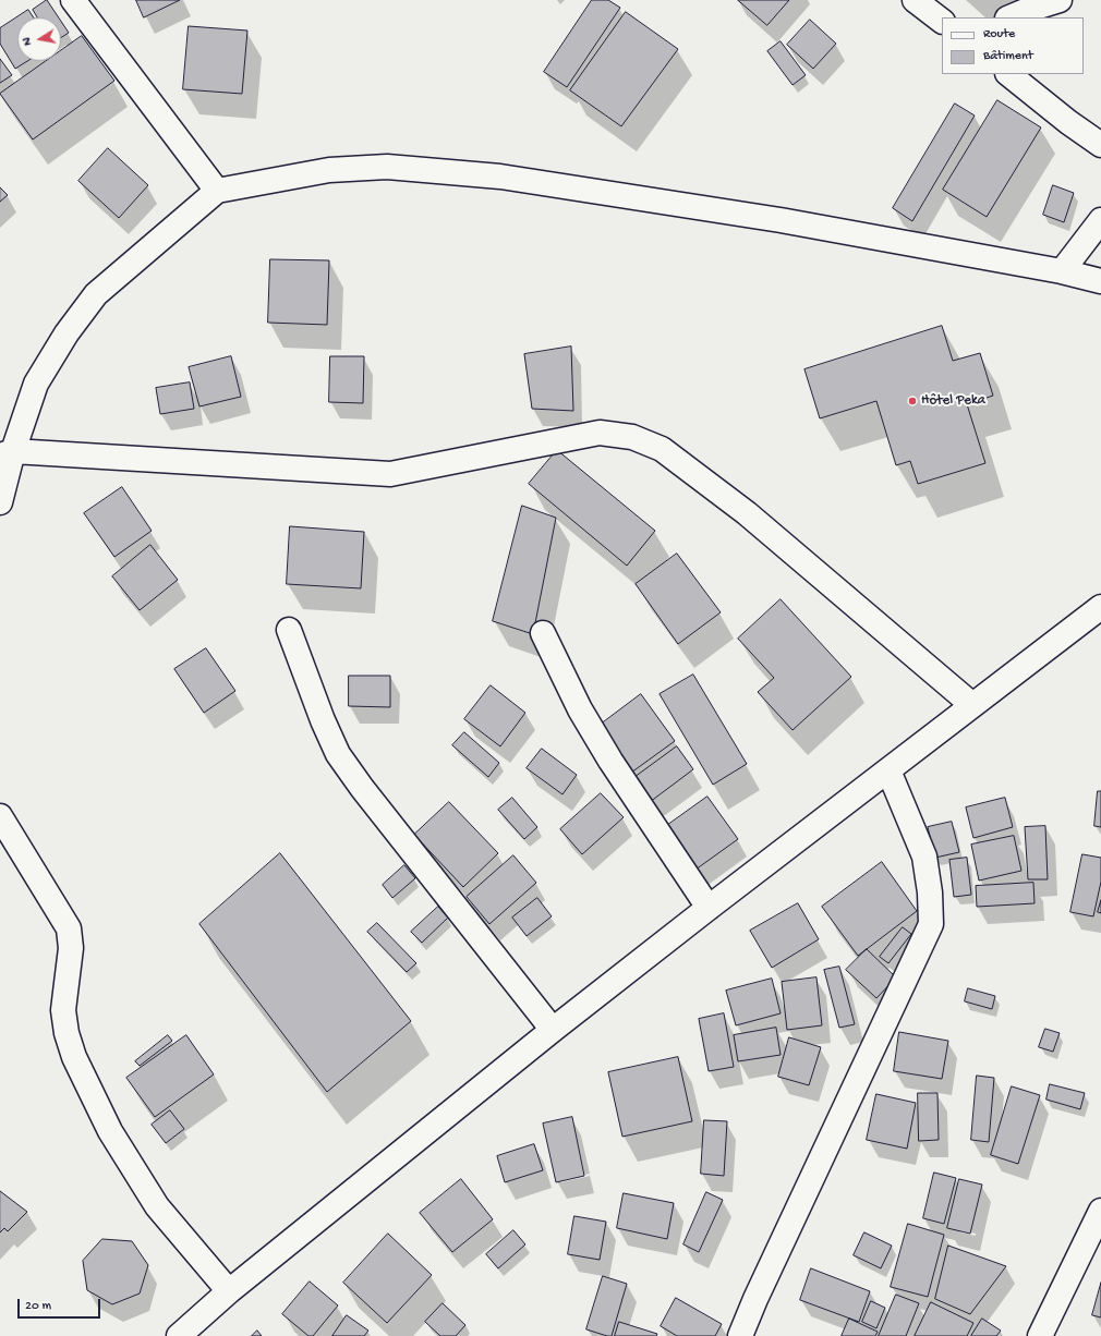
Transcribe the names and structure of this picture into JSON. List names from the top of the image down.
{
  "places": ["Hôtel Peka"],
  "legend": ["Route", "Bâtiment"],
  "scale_bar": "20 m",
  "north": "left"
}
